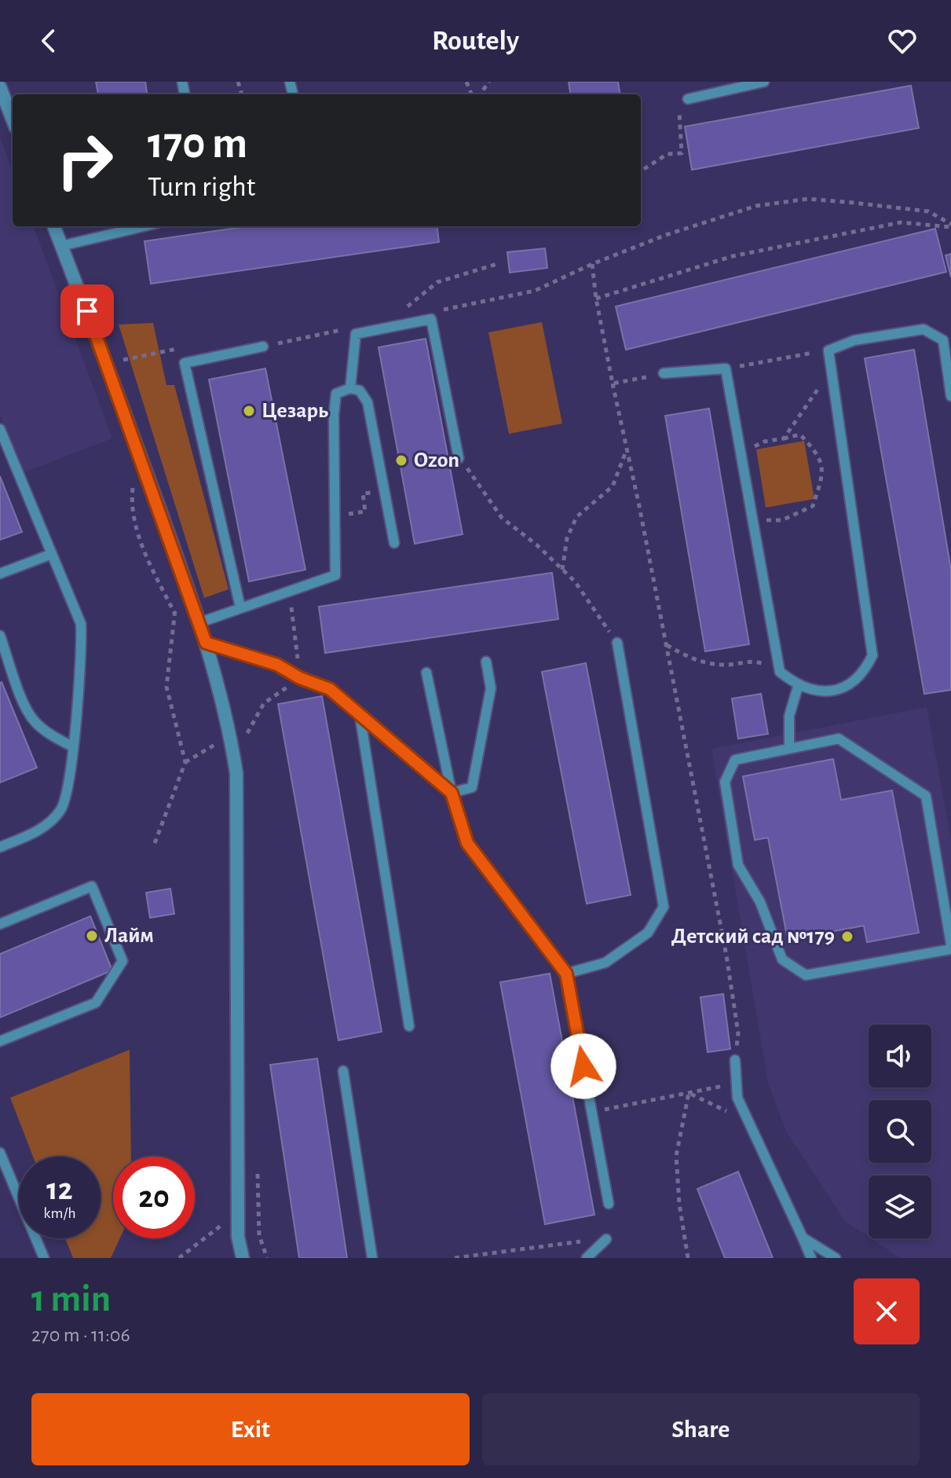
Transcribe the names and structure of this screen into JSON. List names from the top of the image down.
{
  "places": [
    "Цезарь",
    "Ozon",
    "Лайм",
    "Детский сад №179"
  ],
  "page": {
    "header": "Routely",
    "turn": ["170 m", "Turn right"],
    "speed": "12 km/h",
    "limit": "20",
    "heading": ["1 min", "270 m · 11:06"],
    "buttons": ["Exit", "Share"]
  }
}
